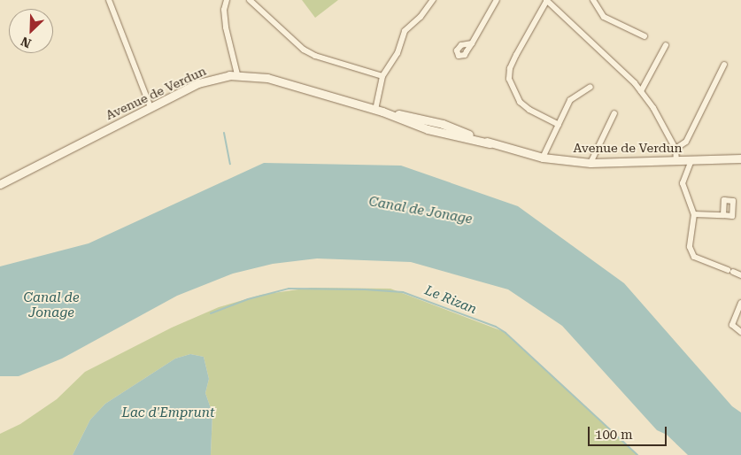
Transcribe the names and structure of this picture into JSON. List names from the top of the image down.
{
  "streets": {
    "main road": ["Avenue de Verdun"]
  },
  "water": ["Canal de Jonage", "Le Rizan", "Lac d'Emprunt"],
  "scale_bar": "100 m",
  "north": "bottom left"
}
